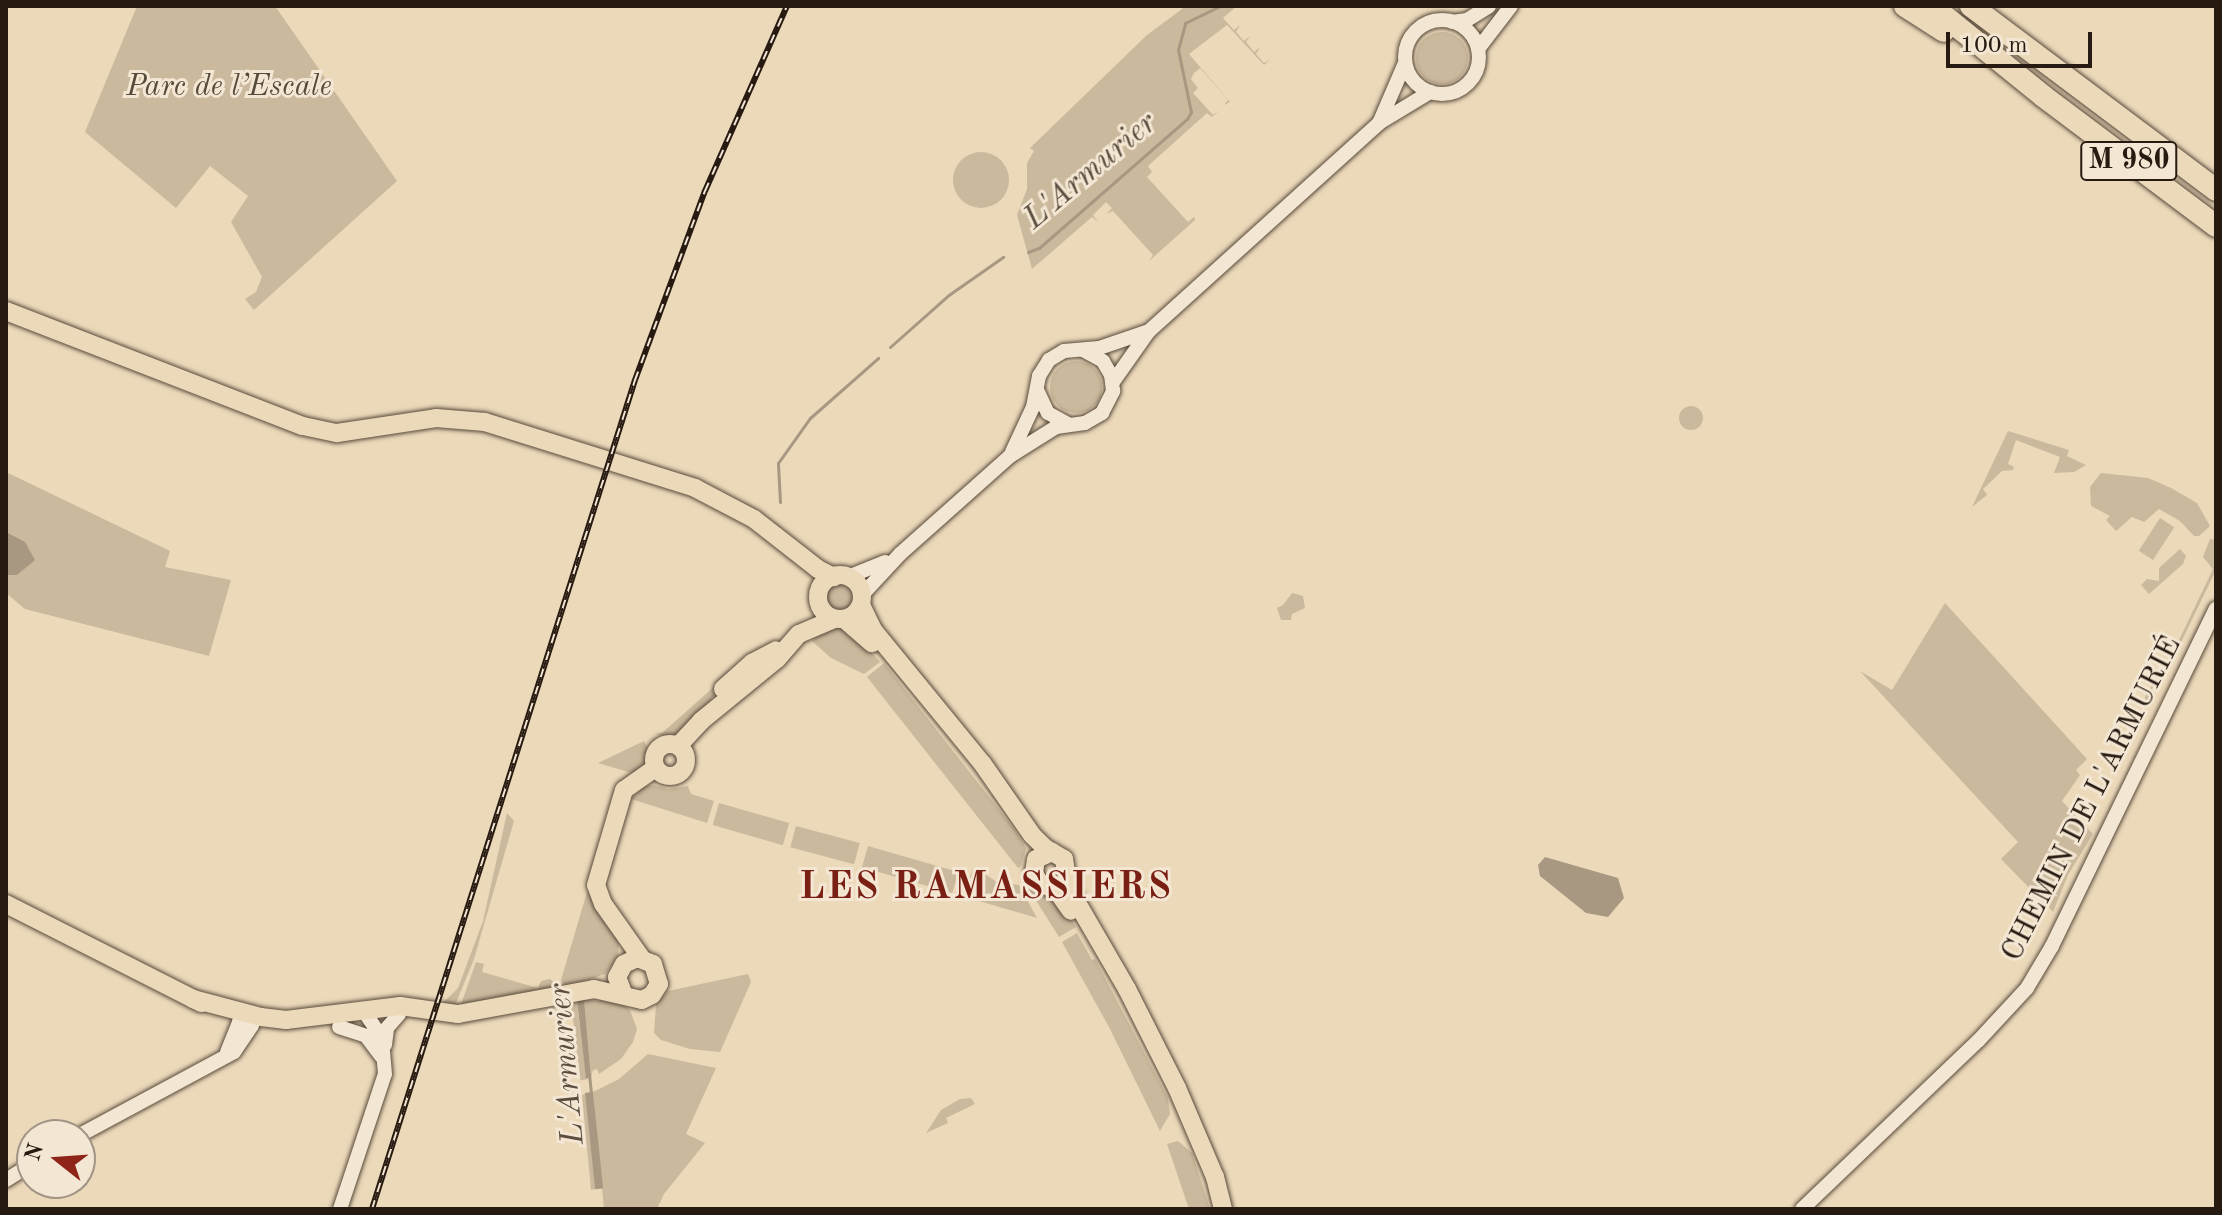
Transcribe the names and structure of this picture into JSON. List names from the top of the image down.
{
  "streets": {
    "highway": ["M 980"],
    "street": ["CHEMIN DE L'ARMURIÉ"]
  },
  "districts": ["LES RAMASSIERS"],
  "water": ["L'Armurier"],
  "parks": ["Parc de l’Escale"],
  "scale_bar": "100 m",
  "north": "left"
}
